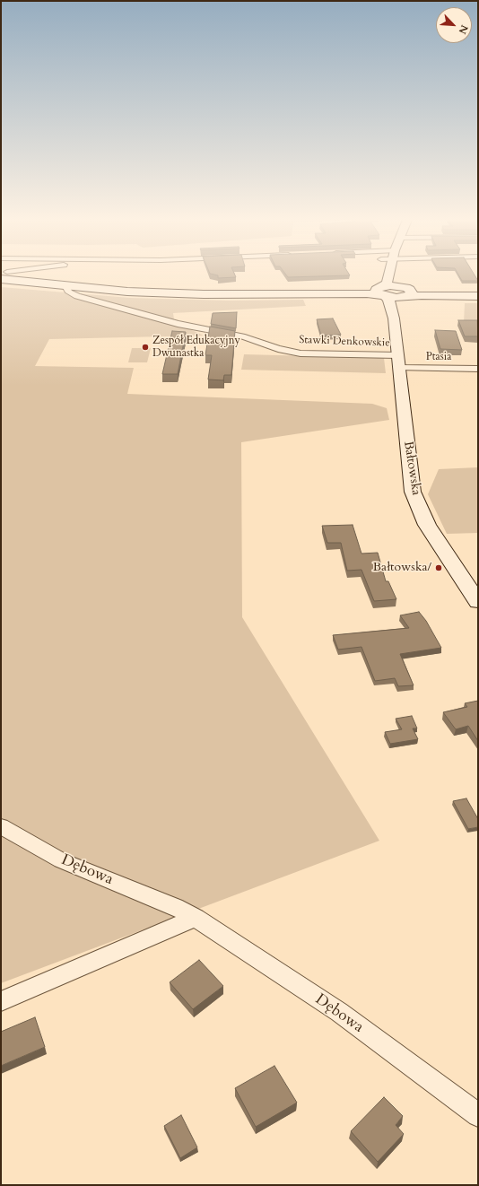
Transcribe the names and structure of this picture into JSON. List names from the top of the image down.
{
  "streets": {
    "main road": ["Bałtowska"],
    "street": ["Stawki Denkowskie", "Ptasia", "Dębowa"]
  },
  "crossings": [
    ["Stawki Denkowskie", "Bałtowska"],
    ["Ptasia", "Bałtowska"]
  ],
  "places": ["Zespół Edukacyjny Dwunastka", "Bałtowska/"],
  "north": "bottom right"
}
